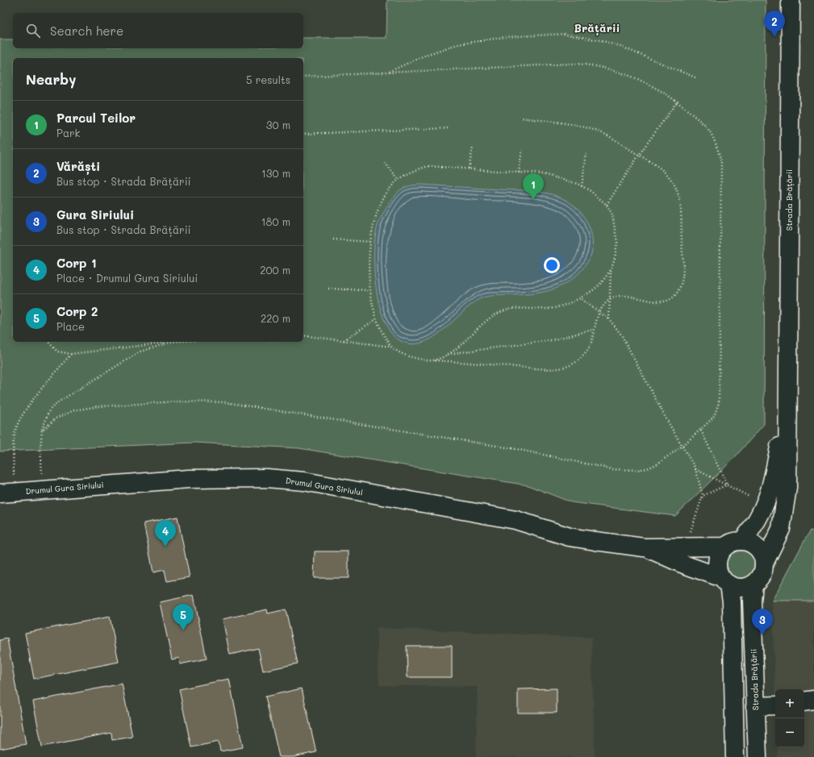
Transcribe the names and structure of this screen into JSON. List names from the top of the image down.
{
  "streets": {
    "street": ["Strada Brățării", "Drumul Gura Siriului"]
  },
  "crossings": [
    ["Strada Brățării", "Drumul Gura Siriului"]
  ],
  "districts": ["Brățării"],
  "page": {
    "pins": [
      "2",
      "1",
      "4",
      "5",
      "3"
    ],
    "search": "Search here",
    "heading": ["Nearby", "5 results"],
    "list": [
      {
        "mark": "1",
        "name": "Parcul Teilor",
        "note": "Park",
        "value": "30 m"
      },
      {
        "mark": "2",
        "name": "Vărăști",
        "note": "Bus stop · Strada Brățării",
        "value": "130 m"
      },
      {
        "mark": "3",
        "name": "Gura Siriului",
        "note": "Bus stop · Strada Brățării",
        "value": "180 m"
      },
      {
        "mark": "4",
        "name": "Corp 1",
        "note": "Place · Drumul Gura Siriului",
        "value": "200 m"
      },
      {
        "mark": "5",
        "name": "Corp 2",
        "note": "Place",
        "value": "220 m"
      }
    ],
    "map_buttons": ["+", "−"]
  }
}
